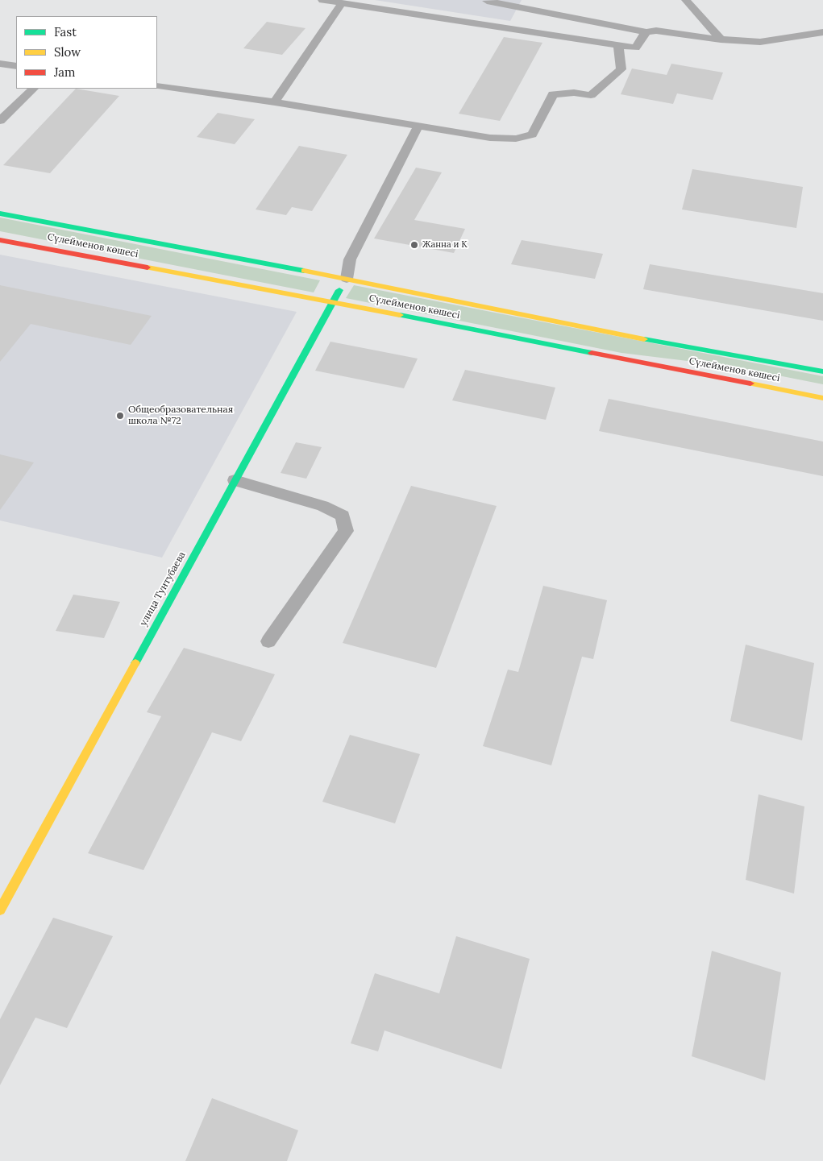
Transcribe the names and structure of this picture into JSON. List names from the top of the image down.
{
  "streets": {
    "street": ["Сүлейменов көшесі", "улица Тунтубаева"]
  },
  "crossings": [
    ["Сүлейменов көшесі", "улица Тунтубаева"]
  ],
  "places": ["Жанна и К", "Общеобразовательная школа №72"],
  "legend": ["Fast", "Slow", "Jam"]
}
